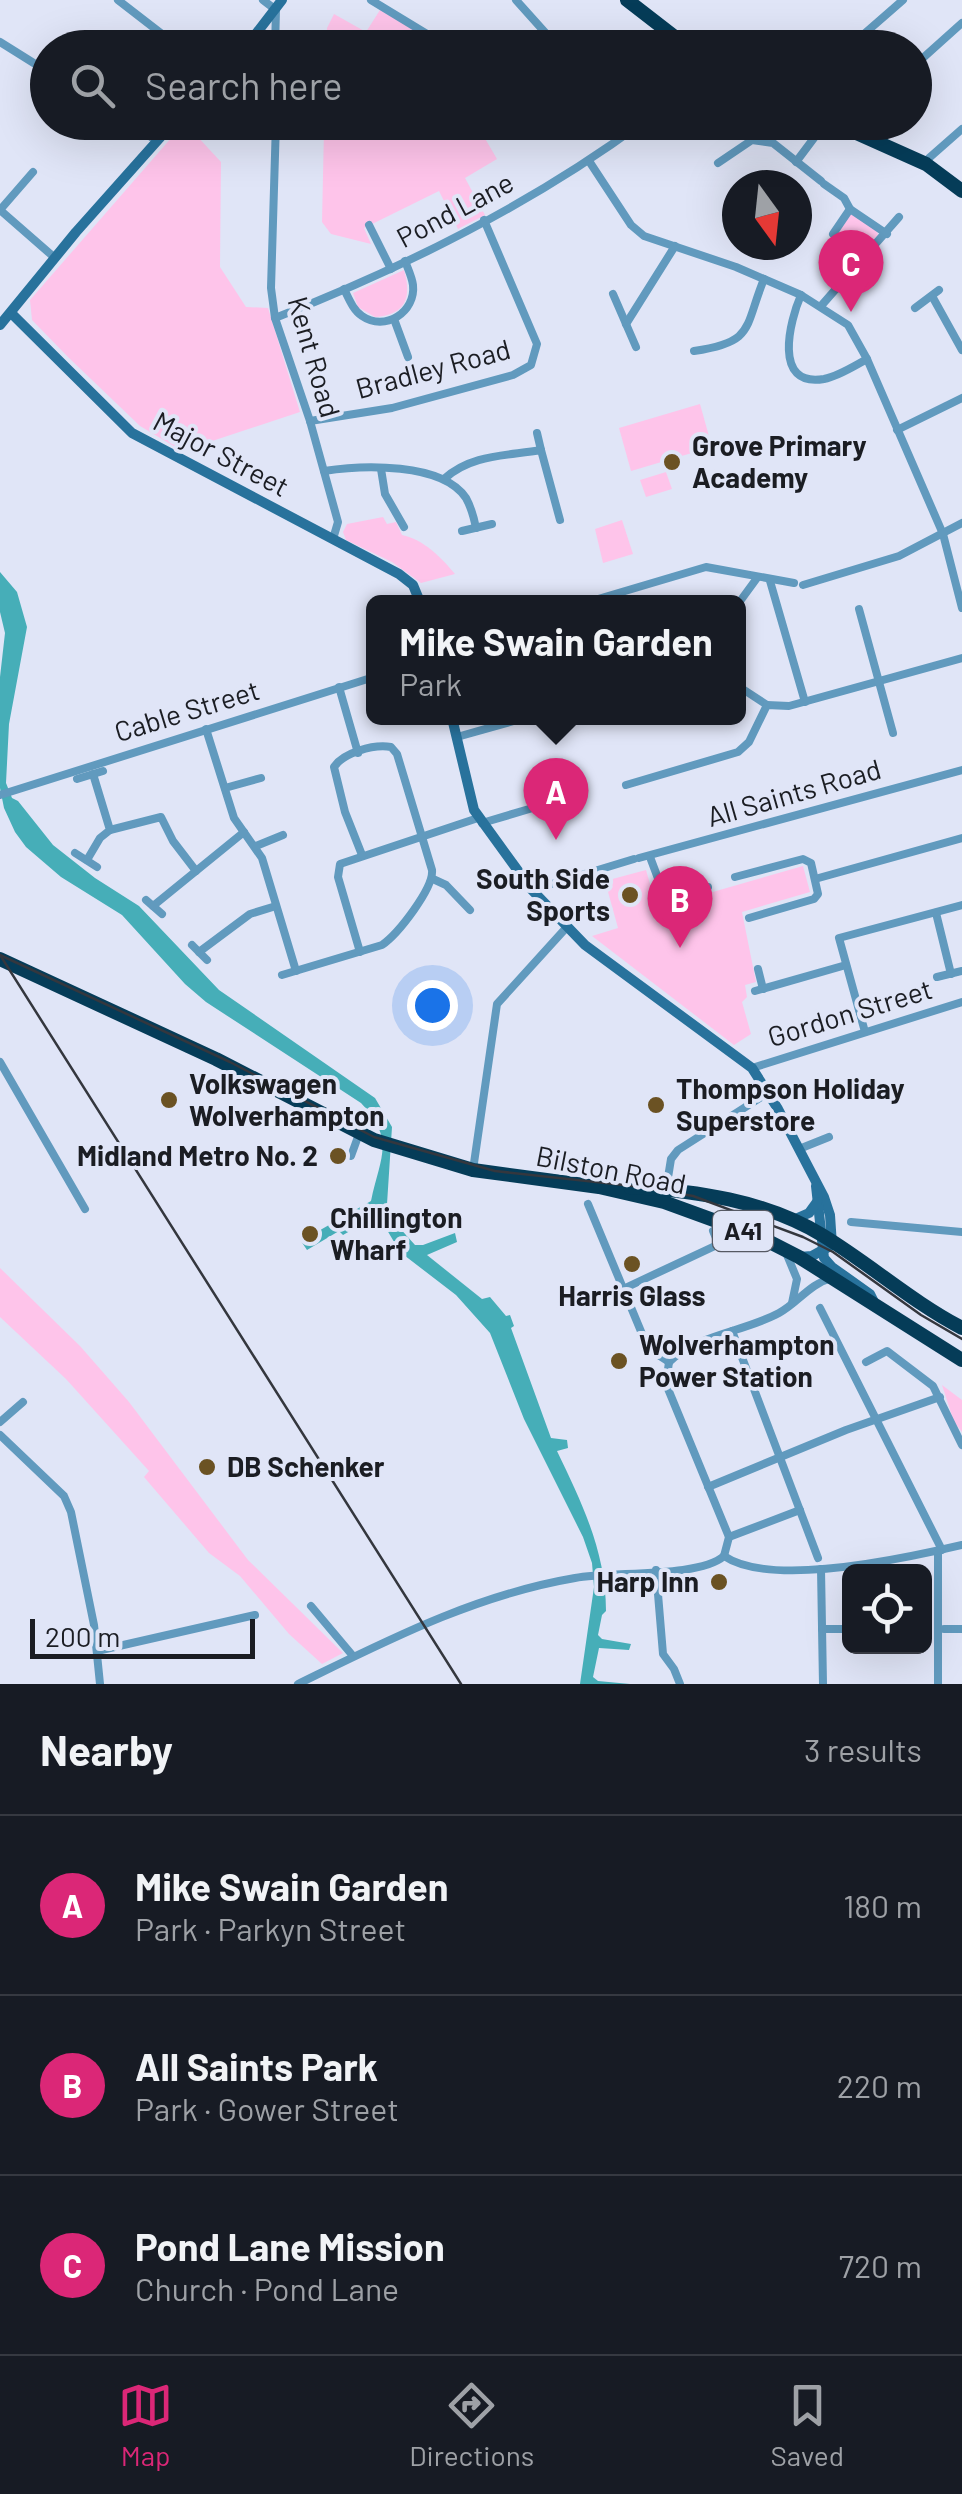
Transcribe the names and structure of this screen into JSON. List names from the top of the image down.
{
  "streets": {
    "highway": ["Bilston Road", "A41"],
    "street": [
      "Pond Lane",
      "Kent Road",
      "Bradley Road",
      "Major Street",
      "Cable Street",
      "All Saints Road",
      "Gordon Street"
    ]
  },
  "crossings": [
    ["Pond Lane", "Kent Road"],
    ["Pond Lane", "Bradley Road"],
    ["Kent Road", "Bradley Road"],
    ["Kent Road", "Major Street"],
    ["Bilston Road", "A41"]
  ],
  "places": [
    "Grove Primary Academy",
    "South Side Sports",
    "Volkswagen Wolverhampton",
    "Thompson Holiday Superstore",
    "Midland Metro No. 2",
    "Chillington Wharf",
    "Harris Glass",
    "Wolverhampton Power Station",
    "DB Schenker",
    "Harp Inn"
  ],
  "scale_bar": "200 m",
  "north": "bottom",
  "page": {
    "search": "Search here",
    "pins": ["C", "A", "B"],
    "popup": ["Mike Swain Garden", "Park"],
    "scale": "200 m",
    "heading": ["Nearby", "3 results"],
    "list": [
      {
        "mark": "A",
        "name": "Mike Swain Garden",
        "note": "Park · Parkyn Street",
        "value": "180 m"
      },
      {
        "mark": "B",
        "name": "All Saints Park",
        "note": "Park · Gower Street",
        "value": "220 m"
      },
      {
        "mark": "C",
        "name": "Pond Lane Mission",
        "note": "Church · Pond Lane",
        "value": "720 m"
      }
    ],
    "nav": ["Map", "Directions", "Saved"]
  }
}
